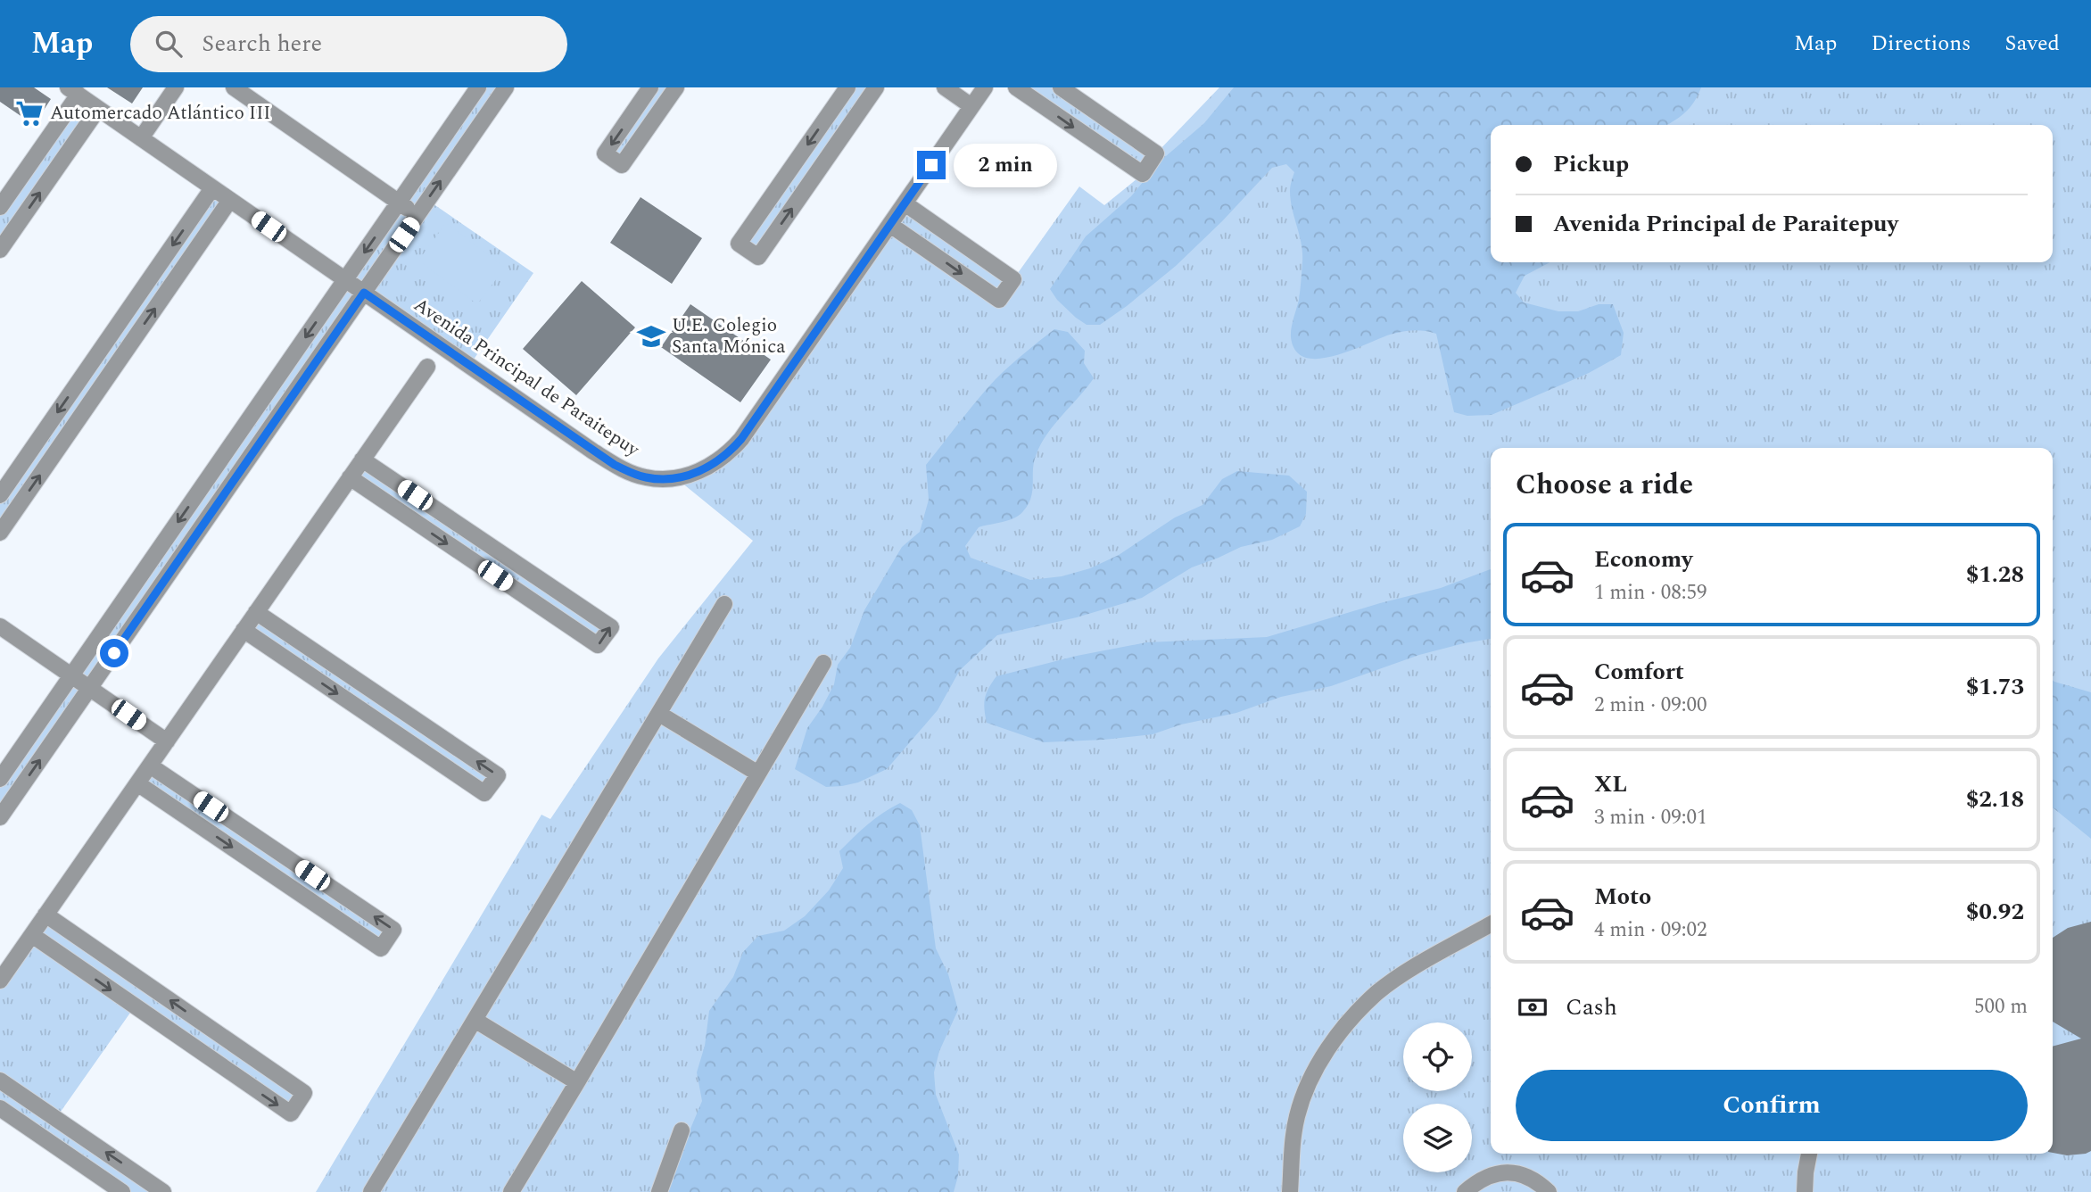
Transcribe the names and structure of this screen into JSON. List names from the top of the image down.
{
  "streets": {
    "street": ["Avenida Principal de Paraitepuy"]
  },
  "places": {
    "supermarket": ["Automercado Atlántico III"],
    "school or university": ["U.E. Colegio Santa Mónica"]
  },
  "page": {
    "header": "Map",
    "search": "Search here",
    "nav": ["Map", "Directions", "Saved"],
    "banner": ["Pickup", "Avenida Principal de Paraitepuy"],
    "bubble": "2 min",
    "heading": "Choose a ride",
    "list": [
      {
        "name": "Economy",
        "note": "1 min · 08:59",
        "value": "$1.28"
      },
      {
        "name": "Comfort",
        "note": "2 min · 09:00",
        "value": "$1.73"
      },
      {
        "name": "XL",
        "note": "3 min · 09:01",
        "value": "$2.18"
      },
      {
        "name": "Moto",
        "note": "4 min · 09:02",
        "value": "$0.92"
      }
    ],
    "pay": ["Cash", "500 m"],
    "buttons": "Confirm"
  }
}
